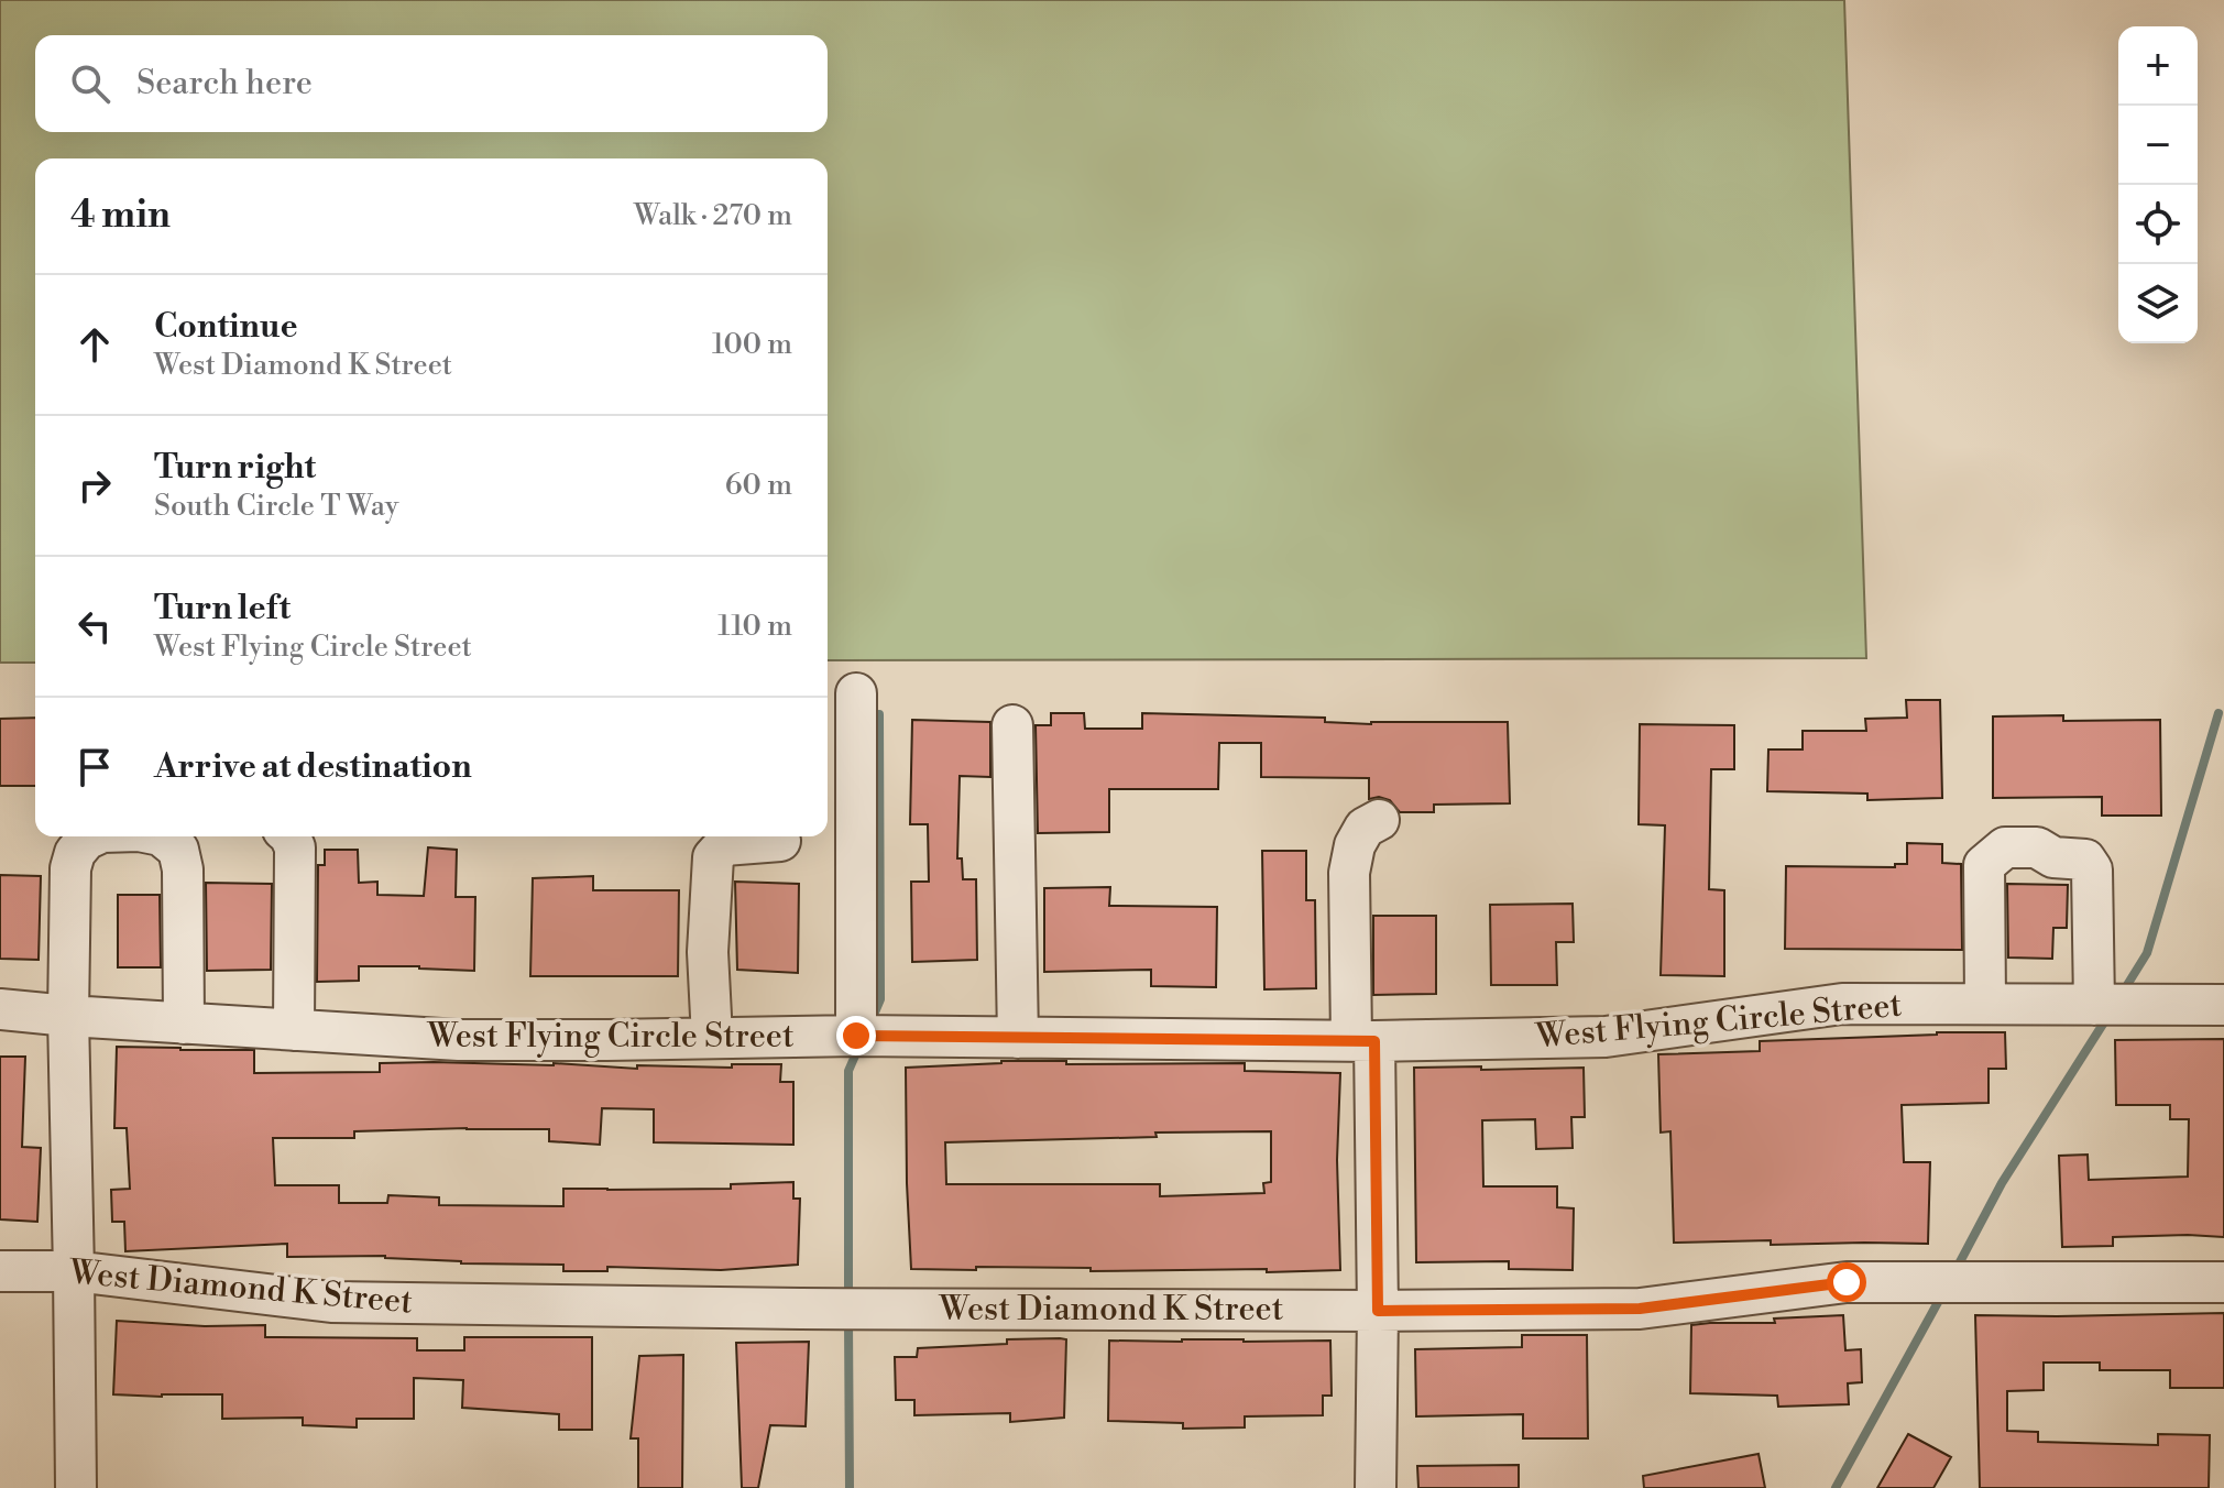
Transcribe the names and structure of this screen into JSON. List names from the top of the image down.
{
  "streets": {
    "street": ["West Flying Circle Street", "West Diamond K Street"]
  },
  "page": {
    "map_buttons": ["+", "−"],
    "search": "Search here",
    "heading": ["4 min", "Walk · 270 m"],
    "list": [
      ["Continue", "West Diamond K Street", "100 m"],
      ["Turn right", "South Circle T Way", "60 m"],
      ["Turn left", "West Flying Circle Street", "110 m"],
      "Arrive at destination"
    ]
  }
}
